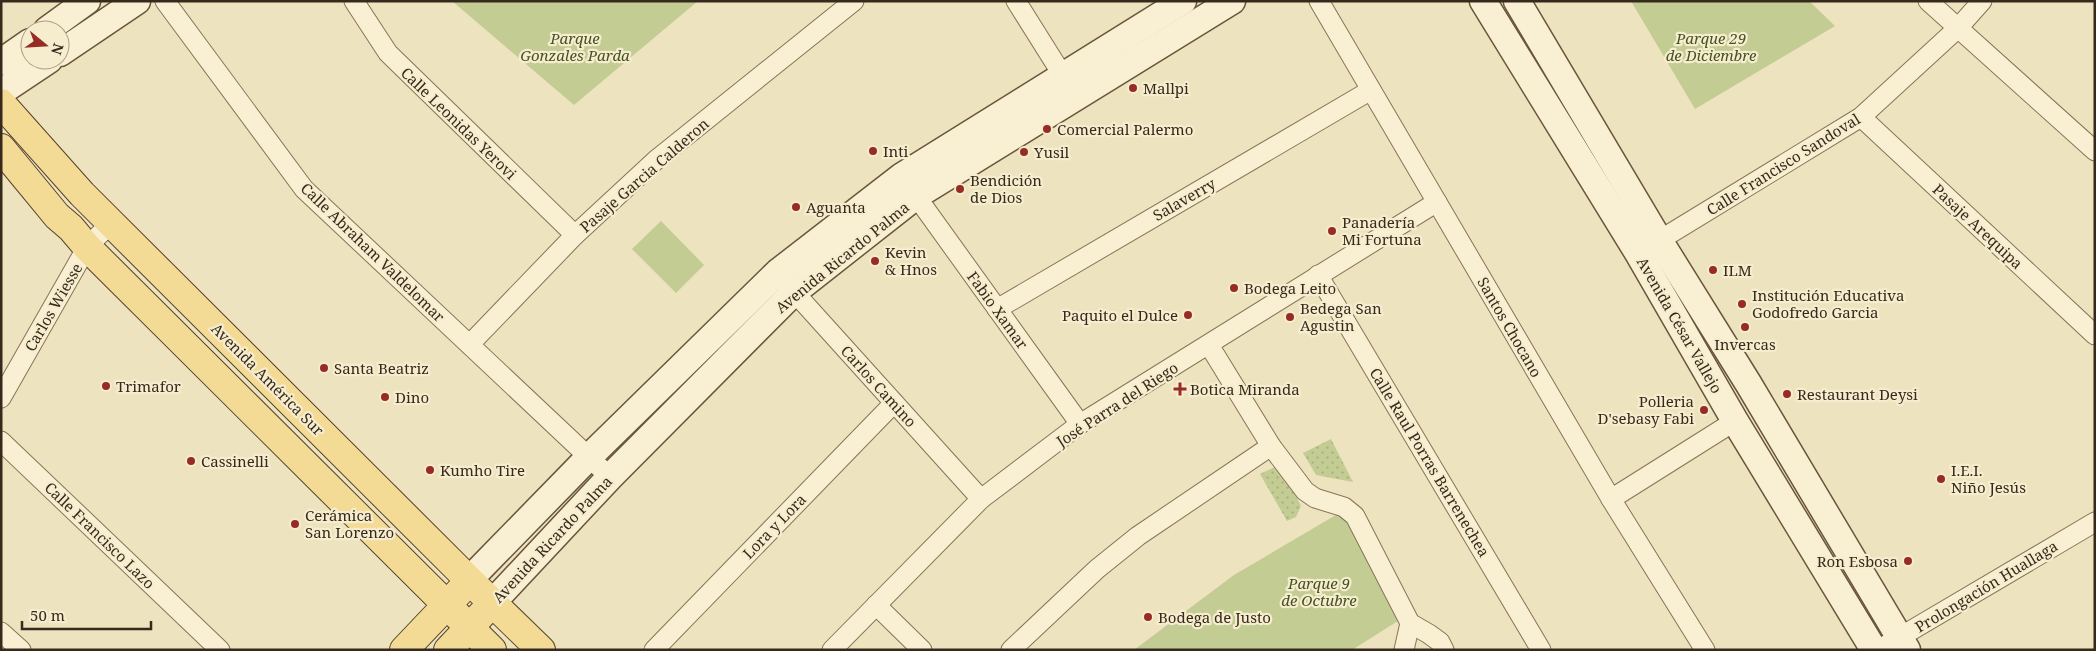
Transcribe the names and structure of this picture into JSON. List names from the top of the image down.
{
  "streets": {
    "main road": ["Avenida Ricardo Palma", "Avenida César Vallejo", "Avenida América Sur"],
    "street": [
      "Calle Leonidas Yerovi",
      "Calle Francisco Sandoval",
      "Pasaje Garcia Calderon",
      "Salaverry",
      "Pasaje Arequipa",
      "Calle Abraham Valdelomar",
      "Carlos Wiesse",
      "Fabio Xamar",
      "Santos Chocano",
      "Carlos Camino",
      "José Parra del Riego",
      "Calle Raul Porras Barrenechea",
      "Lora y Lora",
      "Calle Francisco Lazo",
      "Prolongación Huallaga"
    ]
  },
  "crossings": [
    ["Calle Leonidas Yerovi", "Pasaje Garcia Calderon"],
    ["Calle Francisco Sandoval", "Pasaje Arequipa"],
    ["Calle Francisco Sandoval", "Avenida César Vallejo"],
    ["Pasaje Garcia Calderon", "Calle Abraham Valdelomar"],
    ["Salaverry", "Fabio Xamar"],
    ["Salaverry", "Santos Chocano"],
    ["Calle Abraham Valdelomar", "Avenida Ricardo Palma"],
    ["Avenida Ricardo Palma", "Fabio Xamar"],
    ["Avenida Ricardo Palma", "Avenida América Sur"],
    ["Avenida Ricardo Palma", "Carlos Camino"],
    ["Carlos Wiesse", "Avenida América Sur"],
    ["Fabio Xamar", "José Parra del Riego"],
    ["Avenida César Vallejo", "Prolongación Huallaga"],
    ["Santos Chocano", "José Parra del Riego"],
    ["Carlos Camino", "José Parra del Riego"],
    ["Carlos Camino", "Lora y Lora"],
    ["José Parra del Riego", "Calle Raul Porras Barrenechea"]
  ],
  "parks": ["Parque Gonzales Parda", "Parque 29 de Diciembre", "Parque 9 de Octubre"],
  "places": {
    "other": [
      "Mallpi",
      "Comercial Palermo",
      "Inti",
      "Yusil",
      "Bendición de Dios",
      "Aguanta",
      "Panadería Mi Fortuna",
      "Kevin & Hnos",
      "ILM",
      "Bodega Leito",
      "Institución Educativa Godofredo Garcia",
      "Paquito el Dulce",
      "Bedega San Agustin",
      "Invercas",
      "Santa Beatriz",
      "Trimafor",
      "Restaurant Deysi",
      "Dino",
      "Polleria D'sebasy Fabi",
      "Cassinelli",
      "Kumho Tire",
      "I.E.I. Niño Jesús",
      "Cerámica San Lorenzo",
      "Ron Esbosa",
      "Bodega de Justo"
    ],
    "health": ["Botica Miranda"]
  },
  "scale_bar": "50 m",
  "north": "right"
}
